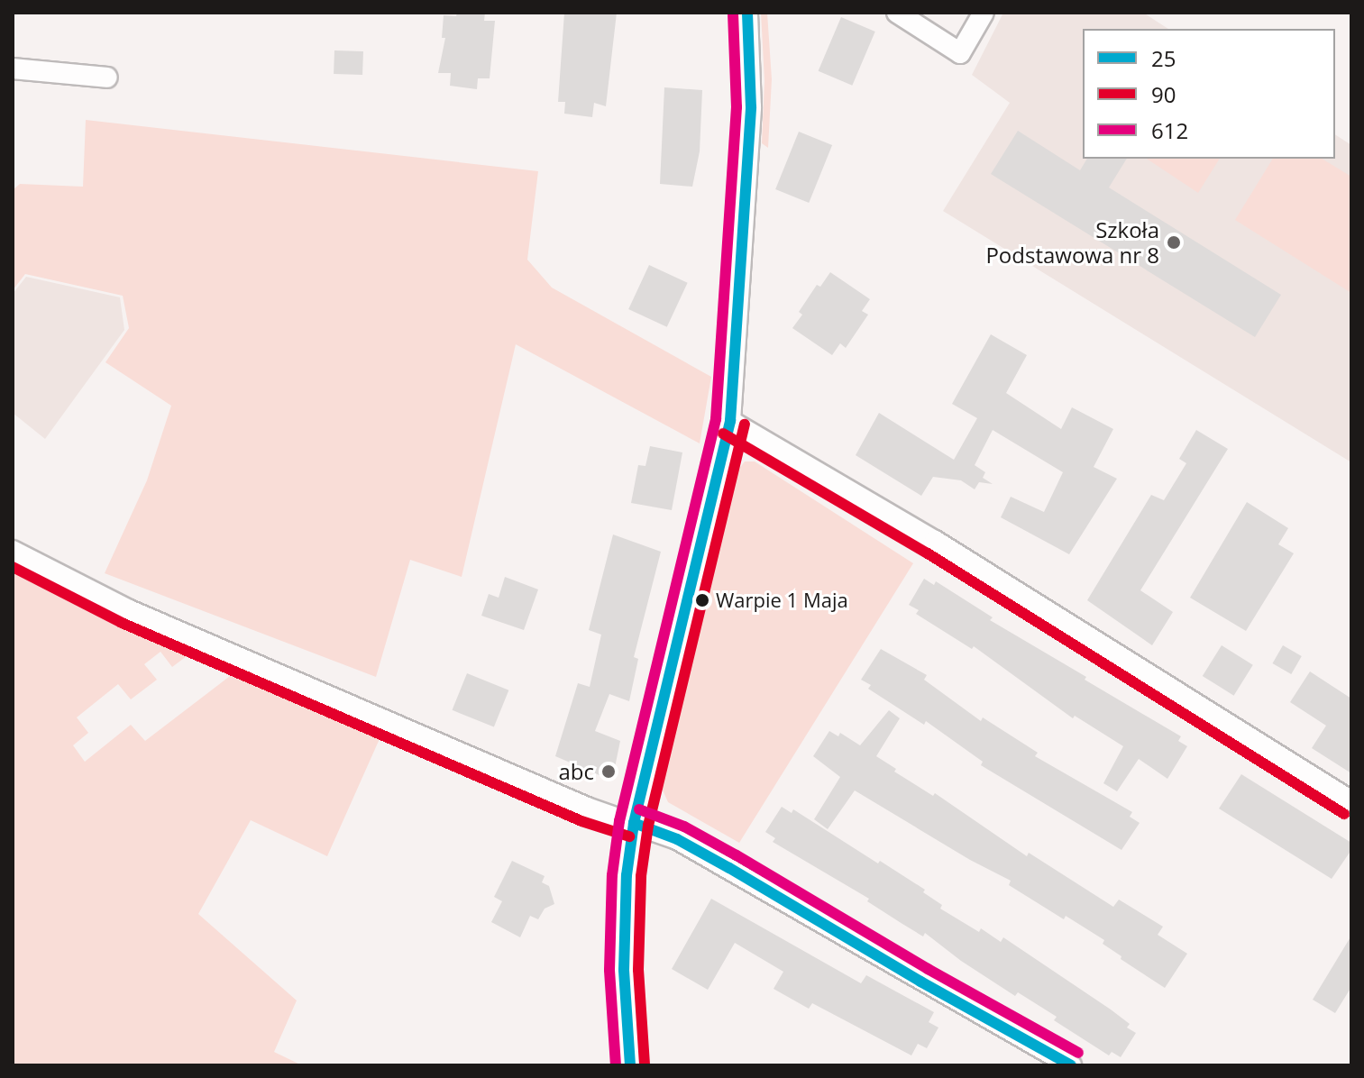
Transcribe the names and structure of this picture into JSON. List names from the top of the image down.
{
  "places": ["Szkoła Podstawowa nr 8", "Warpie 1 Maja", "abc"],
  "lines": ["transit line 25", "transit line 612", "transit line 90"],
  "legend": ["25", "90", "612"]
}
